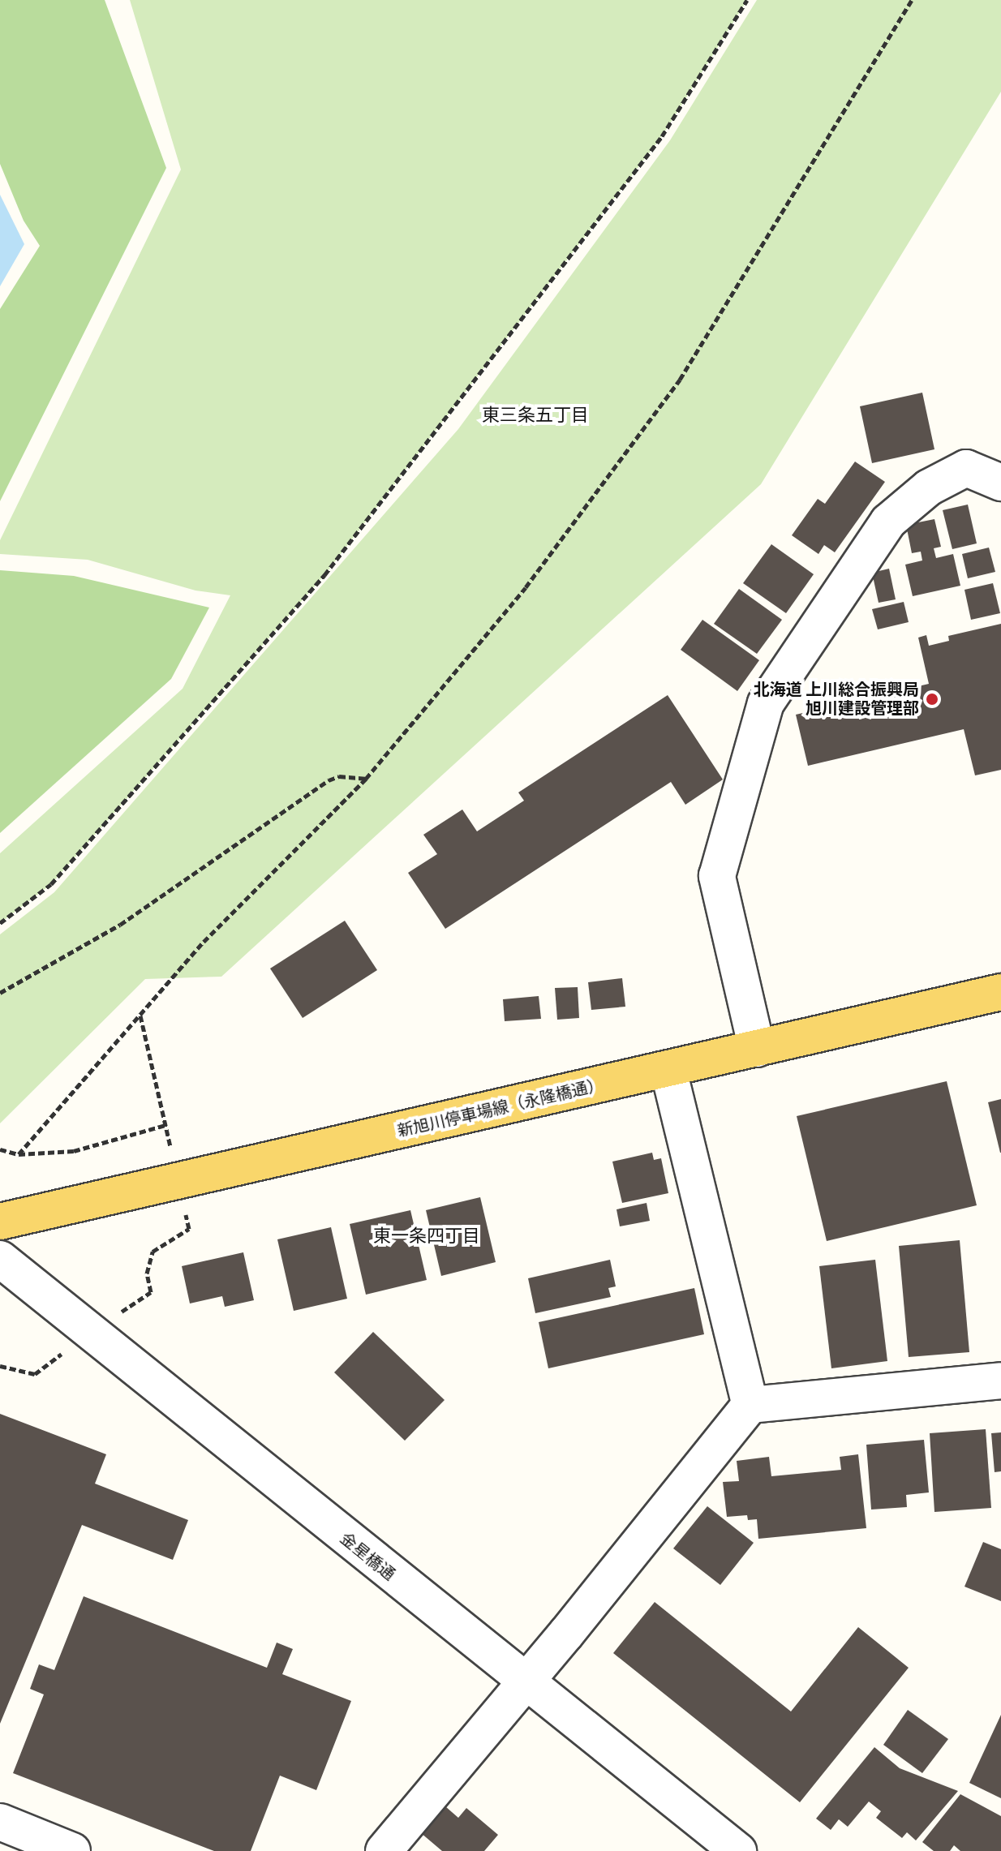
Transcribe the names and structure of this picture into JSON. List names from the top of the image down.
{
  "streets": {
    "main road": ["新旭川停車場線（永隆橋通）"],
    "street": ["金星橋通"]
  },
  "districts": ["東三条五丁目", "東一条四丁目"],
  "places": ["北海道 上川総合振興局 旭川建設管理部"]
}
